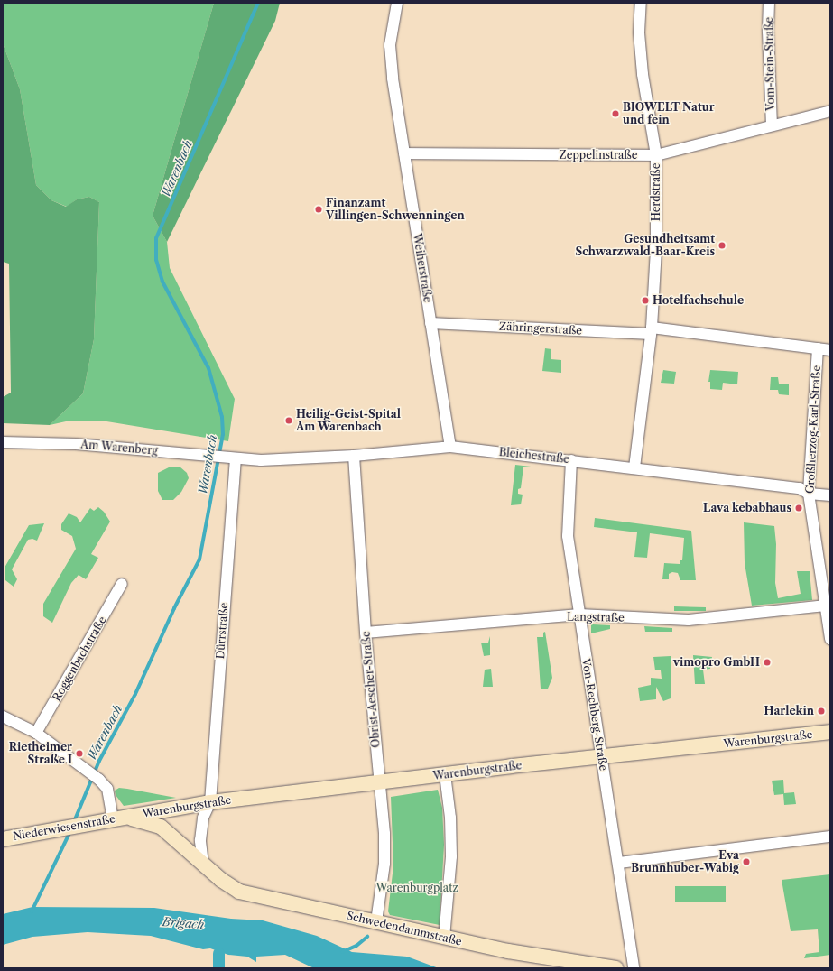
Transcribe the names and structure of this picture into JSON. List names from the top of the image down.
{
  "streets": {
    "street": [
      "Vom-Stein-Straße",
      "Zeppelinstraße",
      "Herdstraße",
      "Weiherstraße",
      "Zähringerstraße",
      "Großherzog-Karl-Straße",
      "Am Warenberg",
      "Bleichestraße",
      "Langstraße",
      "Dürrstraße",
      "Roggenbachstraße",
      "Obrist-Aescher-Straße",
      "Von-Rechberg-Straße",
      "Warenburgstraße",
      "Niederwiesenstraße",
      "Schwedendammstraße"
    ]
  },
  "crossings": [
    ["Vom-Stein-Straße", "Zeppelinstraße"],
    ["Zeppelinstraße", "Herdstraße"],
    ["Zeppelinstraße", "Weiherstraße"],
    ["Herdstraße", "Zähringerstraße"],
    ["Herdstraße", "Bleichestraße"],
    ["Weiherstraße", "Zähringerstraße"],
    ["Weiherstraße", "Bleichestraße"],
    ["Zähringerstraße", "Großherzog-Karl-Straße"],
    ["Großherzog-Karl-Straße", "Bleichestraße"],
    ["Großherzog-Karl-Straße", "Langstraße"],
    ["Am Warenberg", "Bleichestraße"],
    ["Am Warenberg", "Dürrstraße"],
    ["Bleichestraße", "Dürrstraße"],
    ["Bleichestraße", "Obrist-Aescher-Straße"],
    ["Bleichestraße", "Von-Rechberg-Straße"],
    ["Langstraße", "Obrist-Aescher-Straße"],
    ["Langstraße", "Von-Rechberg-Straße"],
    ["Dürrstraße", "Warenburgstraße"],
    ["Obrist-Aescher-Straße", "Warenburgstraße"],
    ["Obrist-Aescher-Straße", "Schwedendammstraße"],
    ["Von-Rechberg-Straße", "Warenburgstraße"],
    ["Warenburgstraße", "Niederwiesenstraße"],
    ["Warenburgstraße", "Schwedendammstraße"],
    ["Niederwiesenstraße", "Schwedendammstraße"]
  ],
  "water": ["Warenbach", "Brigach"],
  "parks": ["Warenburgplatz"],
  "places": [
    "BIOWELT Natur und fein",
    "Finanzamt Villingen-Schwenningen",
    "Gesundheitsamt Schwarzwald-Baar-Kreis",
    "Hotelfachschule",
    "Heilig-Geist-Spital Am Warenbach",
    "Lava kebabhaus",
    "vimopro GmbH",
    "Harlekin",
    "Rietheimer Straße I",
    "Eva Brunnhuber-Wabig"
  ]
}
